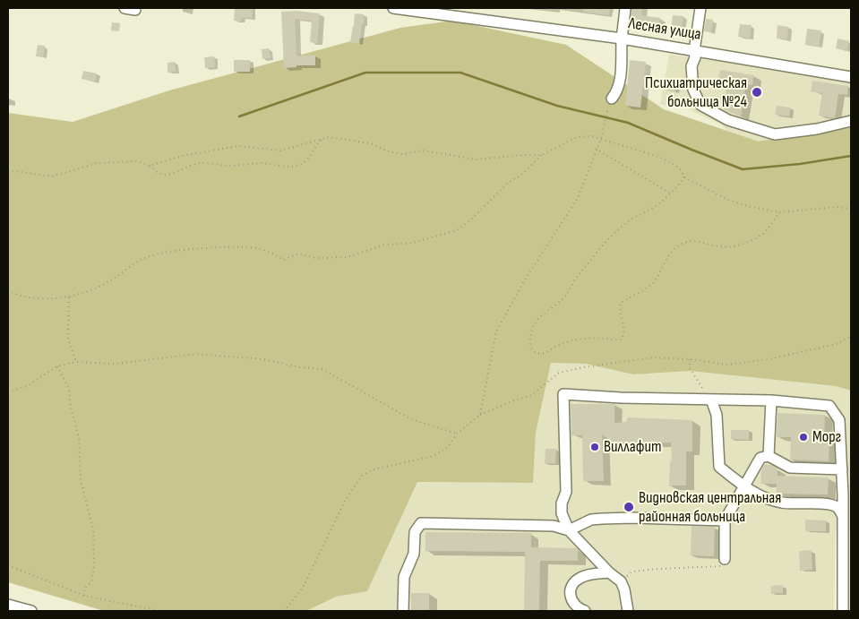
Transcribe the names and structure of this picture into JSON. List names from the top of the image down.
{
  "streets": {
    "street": ["Лесная улица"]
  },
  "places": [
    "Психиатрическая больница №24",
    "Морг",
    "Виллафит",
    "Видновская центральная районная больница"
  ]
}
